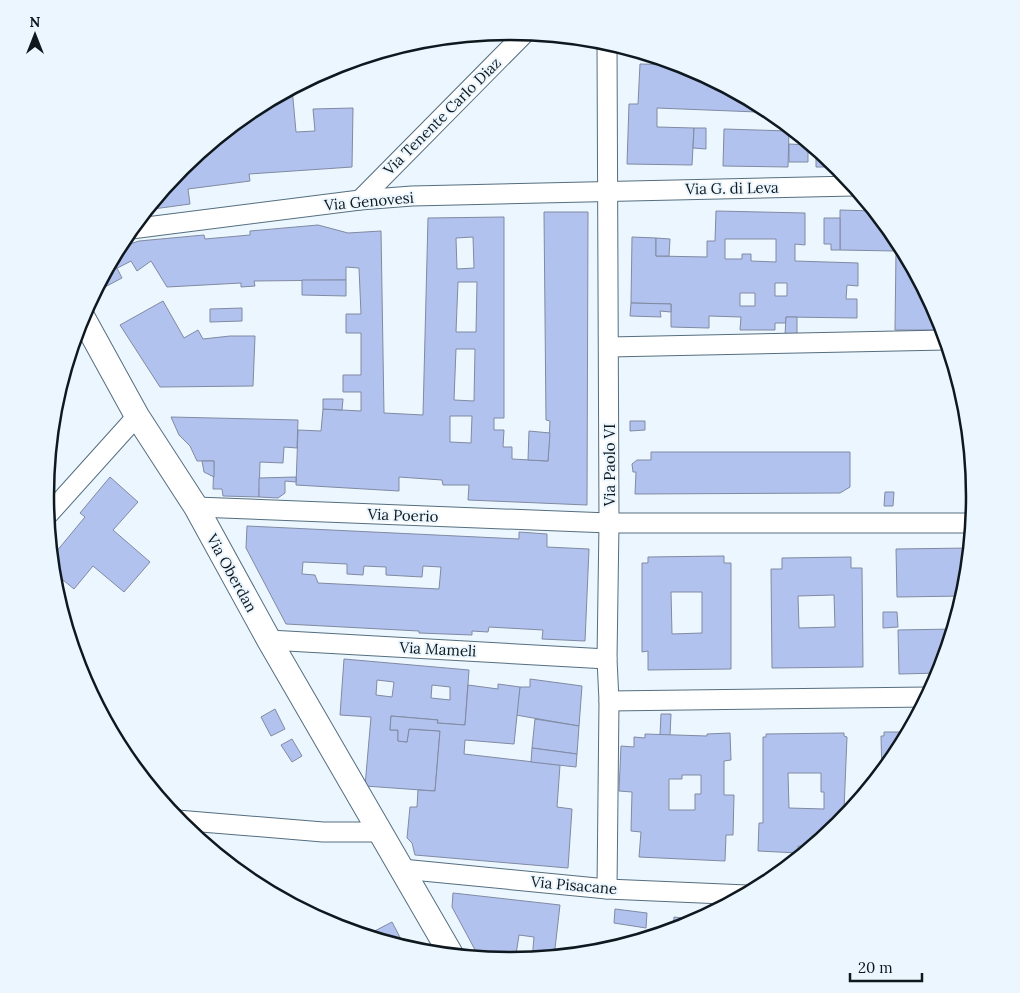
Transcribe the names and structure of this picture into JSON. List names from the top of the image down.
{
  "streets": {
    "street": [
      "Via Tenente Carlo Diaz",
      "Via G. di Leva",
      "Via Genovesi",
      "Via Paolo VI",
      "Via Poerio",
      "Via Oberdan",
      "Via Mameli",
      "Via Pisacane"
    ]
  },
  "crossings": [
    ["Via Tenente Carlo Diaz", "Via Genovesi"],
    ["Via G. di Leva", "Via Genovesi"],
    ["Via G. di Leva", "Via Paolo VI"],
    ["Via Genovesi", "Via Paolo VI"],
    ["Via Paolo VI", "Via Poerio"],
    ["Via Paolo VI", "Via Mameli"],
    ["Via Paolo VI", "Via Pisacane"],
    ["Via Poerio", "Via Oberdan"],
    ["Via Oberdan", "Via Mameli"],
    ["Via Oberdan", "Via Pisacane"]
  ],
  "scale_bar": "20 m",
  "north": "top"
}
